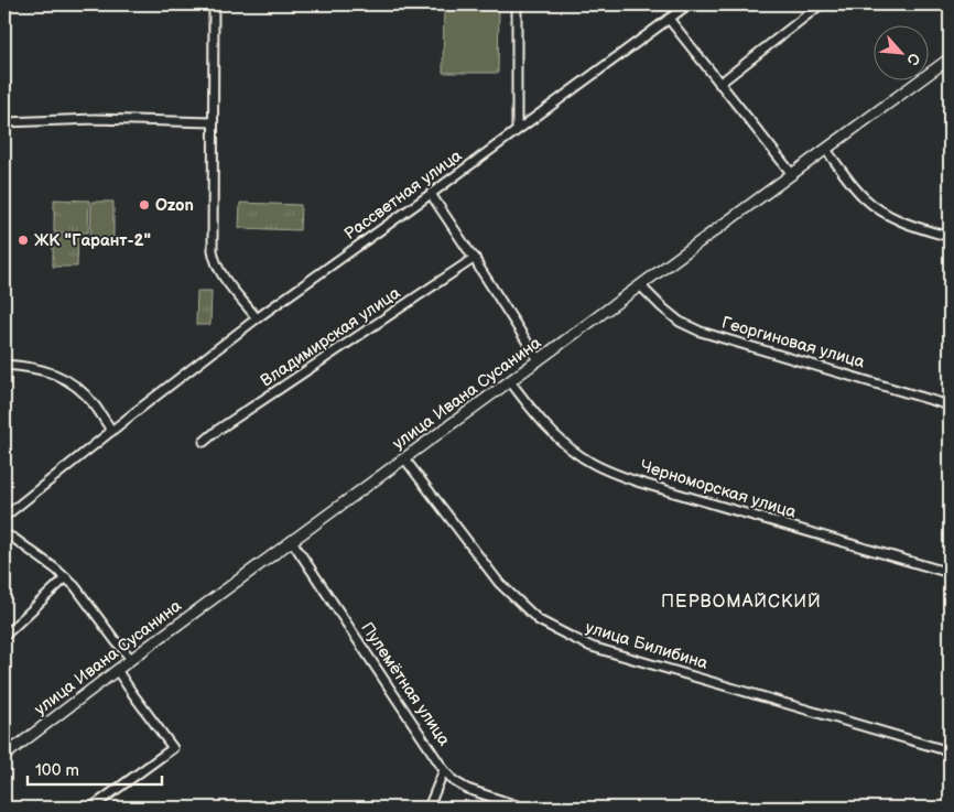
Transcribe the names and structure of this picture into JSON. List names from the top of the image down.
{
  "streets": {
    "street": [
      "Рассветная улица",
      "Владимирская улица",
      "Георгиновая улица",
      "улица Ивана Сусанина",
      "Черноморская улица",
      "улица Билибина",
      "Пулемётная улица"
    ]
  },
  "crossings": [
    ["Георгиновая улица", "улица Ивана Сусанина"],
    ["улица Ивана Сусанина", "Черноморская улица"],
    ["улица Ивана Сусанина", "улица Билибина"],
    ["улица Ивана Сусанина", "Пулемётная улица"]
  ],
  "districts": ["ПЕРВОМАЙСКИЙ"],
  "places": ["Ozon", "ЖК \"Гарант-2\""],
  "scale_bar": "100 m",
  "north": "bottom right"
}
